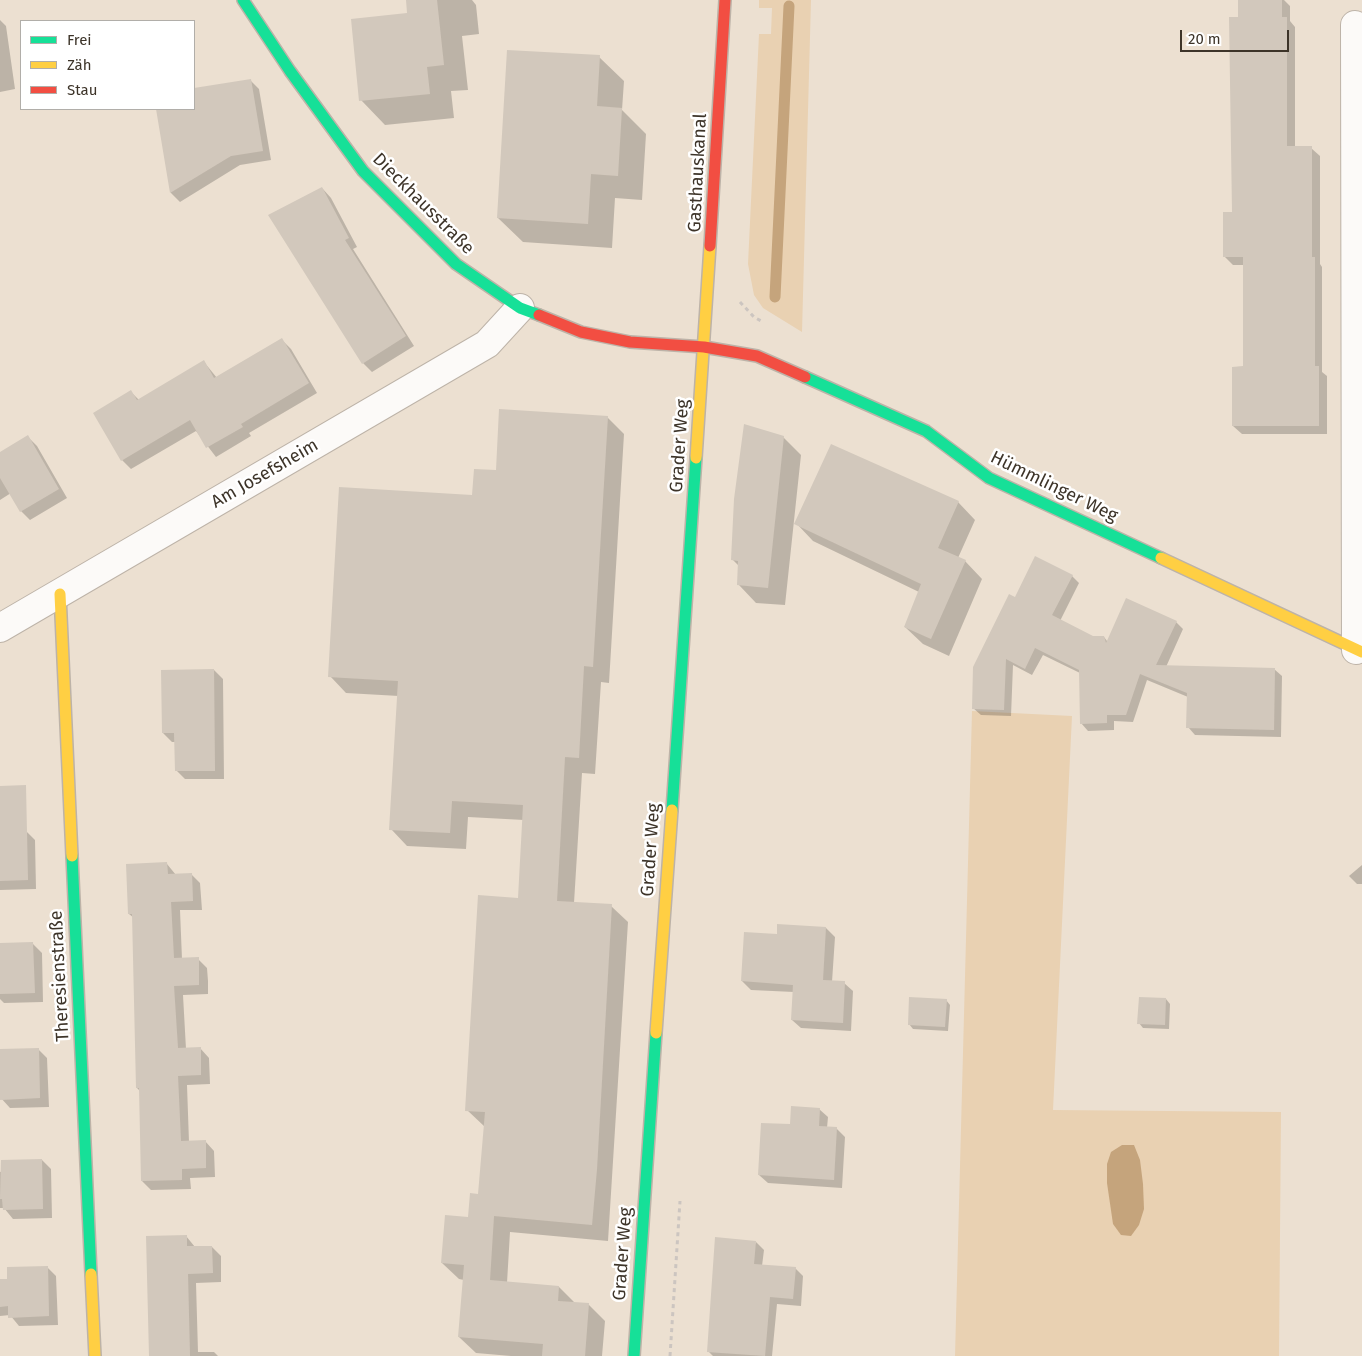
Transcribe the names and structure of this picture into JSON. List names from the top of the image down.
{
  "streets": {
    "street": [
      "Gasthauskanal",
      "Dieckhausstraße",
      "Grader Weg",
      "Am Josefsheim",
      "Hümmlinger Weg",
      "Theresienstraße"
    ]
  },
  "crossings": [
    ["Gasthauskanal", "Dieckhausstraße"],
    ["Gasthauskanal", "Grader Weg"],
    ["Gasthauskanal", "Hümmlinger Weg"],
    ["Dieckhausstraße", "Grader Weg"],
    ["Dieckhausstraße", "Am Josefsheim"],
    ["Dieckhausstraße", "Hümmlinger Weg"],
    ["Grader Weg", "Hümmlinger Weg"],
    ["Am Josefsheim", "Theresienstraße"]
  ],
  "legend": ["Frei", "Zäh", "Stau"],
  "scale_bar": "20 m"
}
